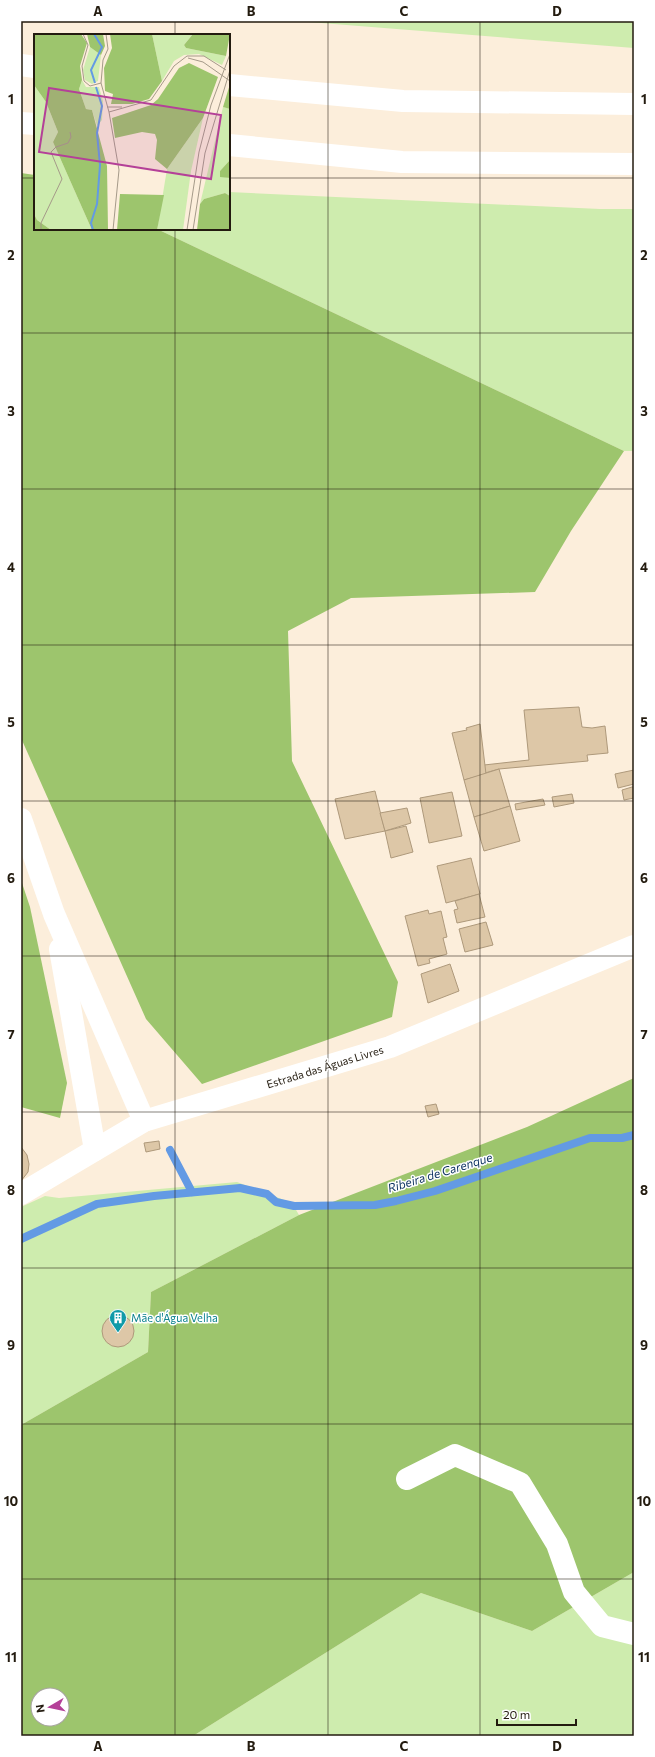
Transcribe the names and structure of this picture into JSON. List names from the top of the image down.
{
  "streets": {
    "main road": ["Estrada das Águas Livres"]
  },
  "water": ["Ribeira de Carenque"],
  "places": {
    "building": ["Mãe d'Água Velha"]
  },
  "scale_bar": "20 m",
  "north": "left",
  "grid": {
    "columns": [
      "A",
      "B",
      "C",
      "D"
    ],
    "rows": [
      "1",
      "2",
      "3",
      "4",
      "5",
      "6",
      "7",
      "8",
      "9",
      "10",
      "11"
    ]
  }
}
